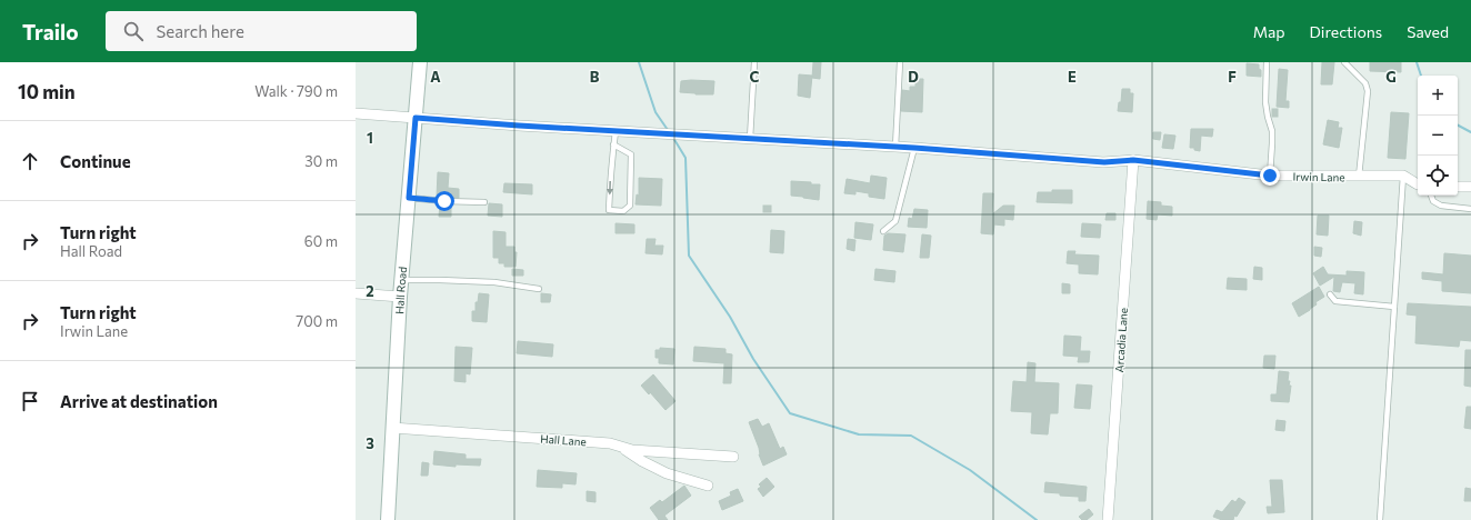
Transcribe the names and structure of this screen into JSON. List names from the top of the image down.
{
  "streets": {
    "street": [
      "Irwin Lane",
      "Hall Road",
      "Arcadia Lane",
      "Hall Lane"
    ]
  },
  "crossings": [
    ["Irwin Lane", "Hall Road"],
    ["Irwin Lane", "Arcadia Lane"],
    ["Hall Road", "Hall Lane"]
  ],
  "page": {
    "header": "Trailo",
    "search": "Search here",
    "nav": ["Map", "Directions", "Saved"],
    "heading": ["10 min", "Walk · 790 m"],
    "map_buttons": ["+", "−"],
    "list": [
      ["Continue", "30 m"],
      ["Turn right", "Hall Road", "60 m"],
      ["Turn right", "Irwin Lane", "700 m"],
      "Arrive at destination"
    ]
  },
  "grid": {
    "columns": [
      "A",
      "B",
      "C",
      "D",
      "E",
      "F",
      "G"
    ],
    "rows": ["1", "2", "3"]
  }
}
